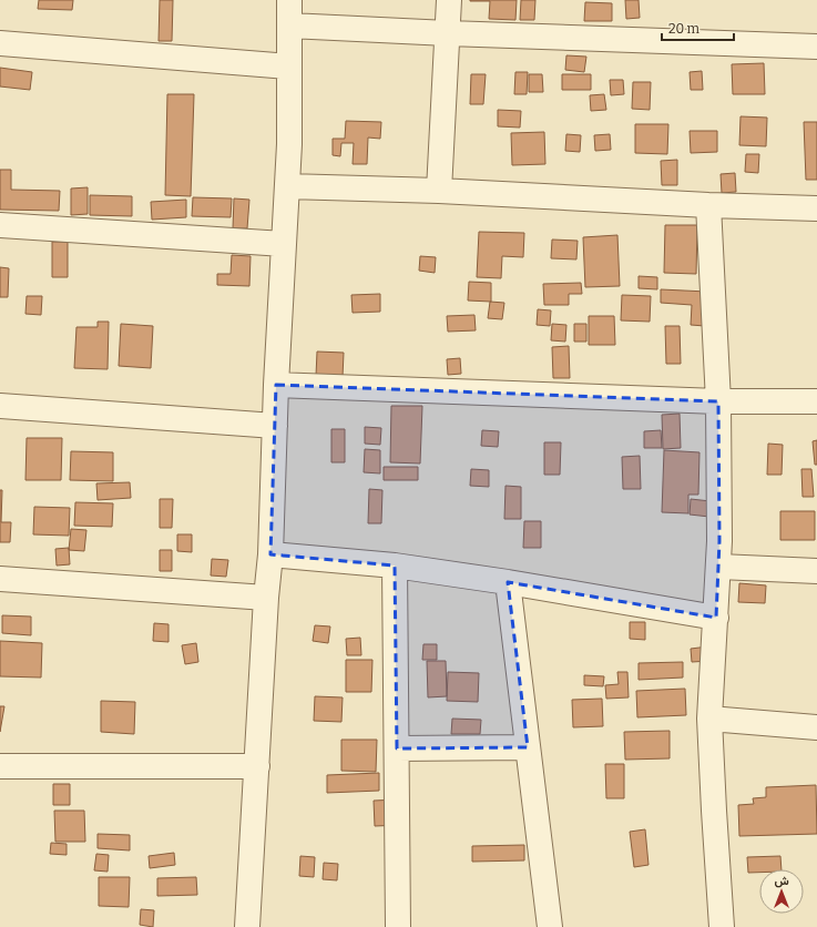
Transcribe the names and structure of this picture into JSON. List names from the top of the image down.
{
  "scale_bar": "20 m",
  "north": "top"
}
